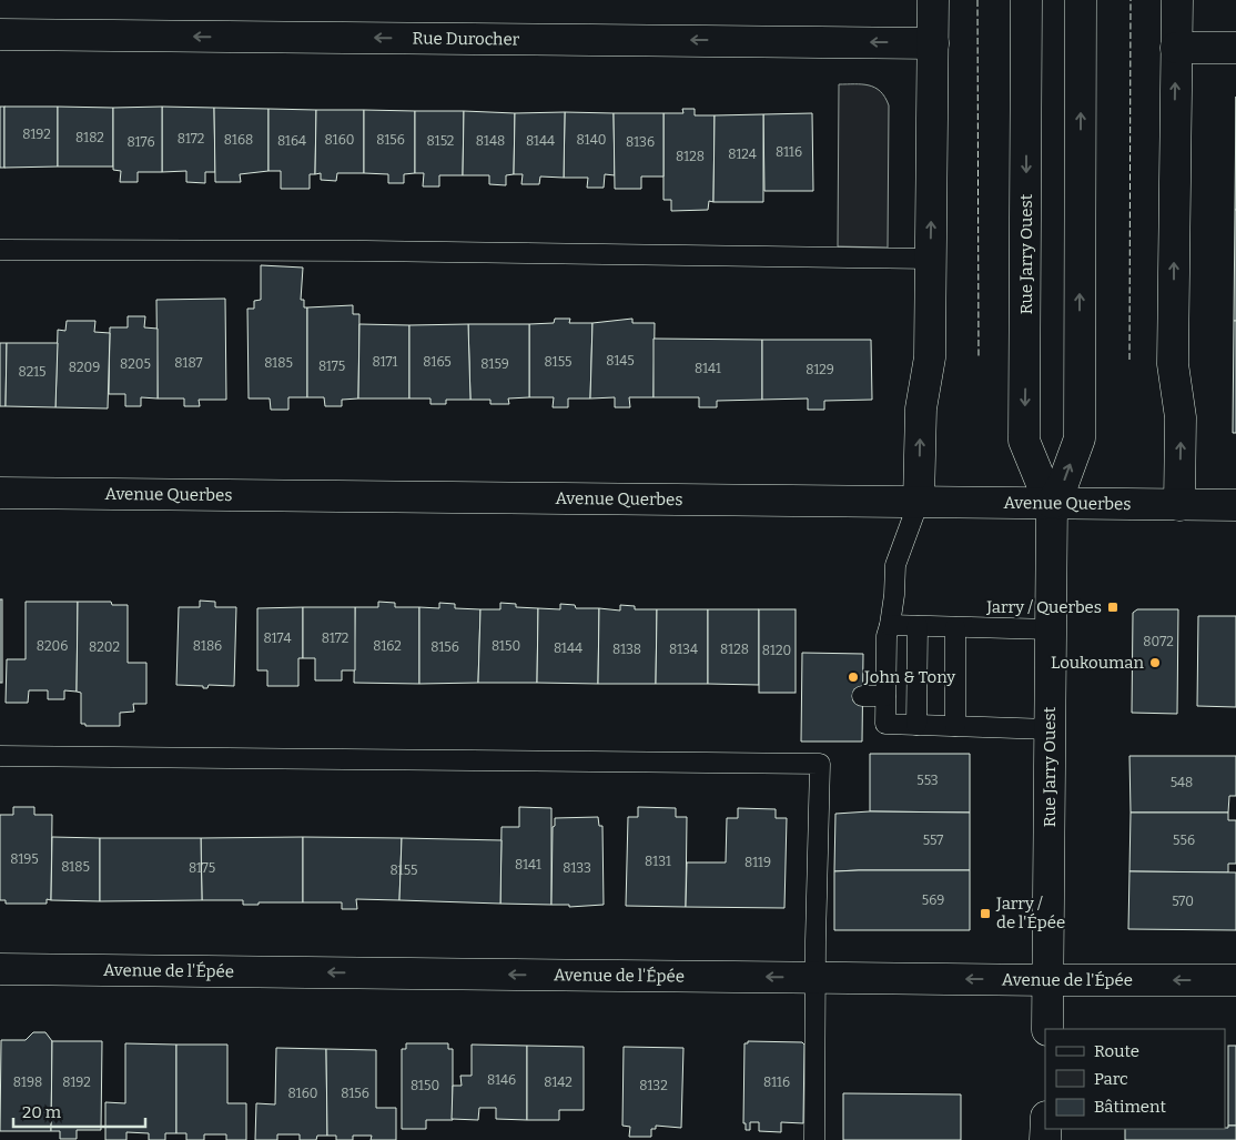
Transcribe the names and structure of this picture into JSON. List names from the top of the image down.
{
  "streets": {
    "street": [
      "Rue Durocher",
      "Rue Jarry Ouest",
      "Avenue Querbes",
      "Avenue de l'Épée"
    ]
  },
  "crossings": [
    ["Rue Jarry Ouest", "Avenue Querbes"],
    ["Rue Jarry Ouest", "Avenue de l'Épée"]
  ],
  "one_way": ["Rue Durocher", "Avenue de l'Épée"],
  "places": {
    "transit": ["Jarry / Querbes", "Jarry / de l'Épée"],
    "other": ["Loukouman", "John & Tony"]
  },
  "house_numbers": [
    "8192",
    "8182",
    "8172",
    "8168",
    "8160",
    "8156",
    "8140",
    "8164",
    "8152",
    "8148",
    "8144",
    "8176",
    "8136",
    "8116",
    "8124",
    "8128",
    "8145",
    "8171",
    "8165",
    "8155",
    "8187",
    "8185",
    "8205",
    "8159",
    "8175",
    "8209",
    "8141",
    "8129",
    "8215",
    "8174",
    "8172",
    "8072",
    "8206",
    "8186",
    "8162",
    "8150",
    "8202",
    "8156",
    "8144",
    "8138",
    "8134",
    "8128",
    "8120",
    "553",
    "548",
    "557",
    "556",
    "8195",
    "8131",
    "8119",
    "8141",
    "8185",
    "8175",
    "8133",
    "8155",
    "569",
    "570",
    "8146",
    "8198",
    "8192",
    "8142",
    "8116",
    "8150",
    "8132",
    "8160",
    "8156"
  ],
  "legend": ["Route", "Parc", "Bâtiment"],
  "scale_bar": "20 m"
}
